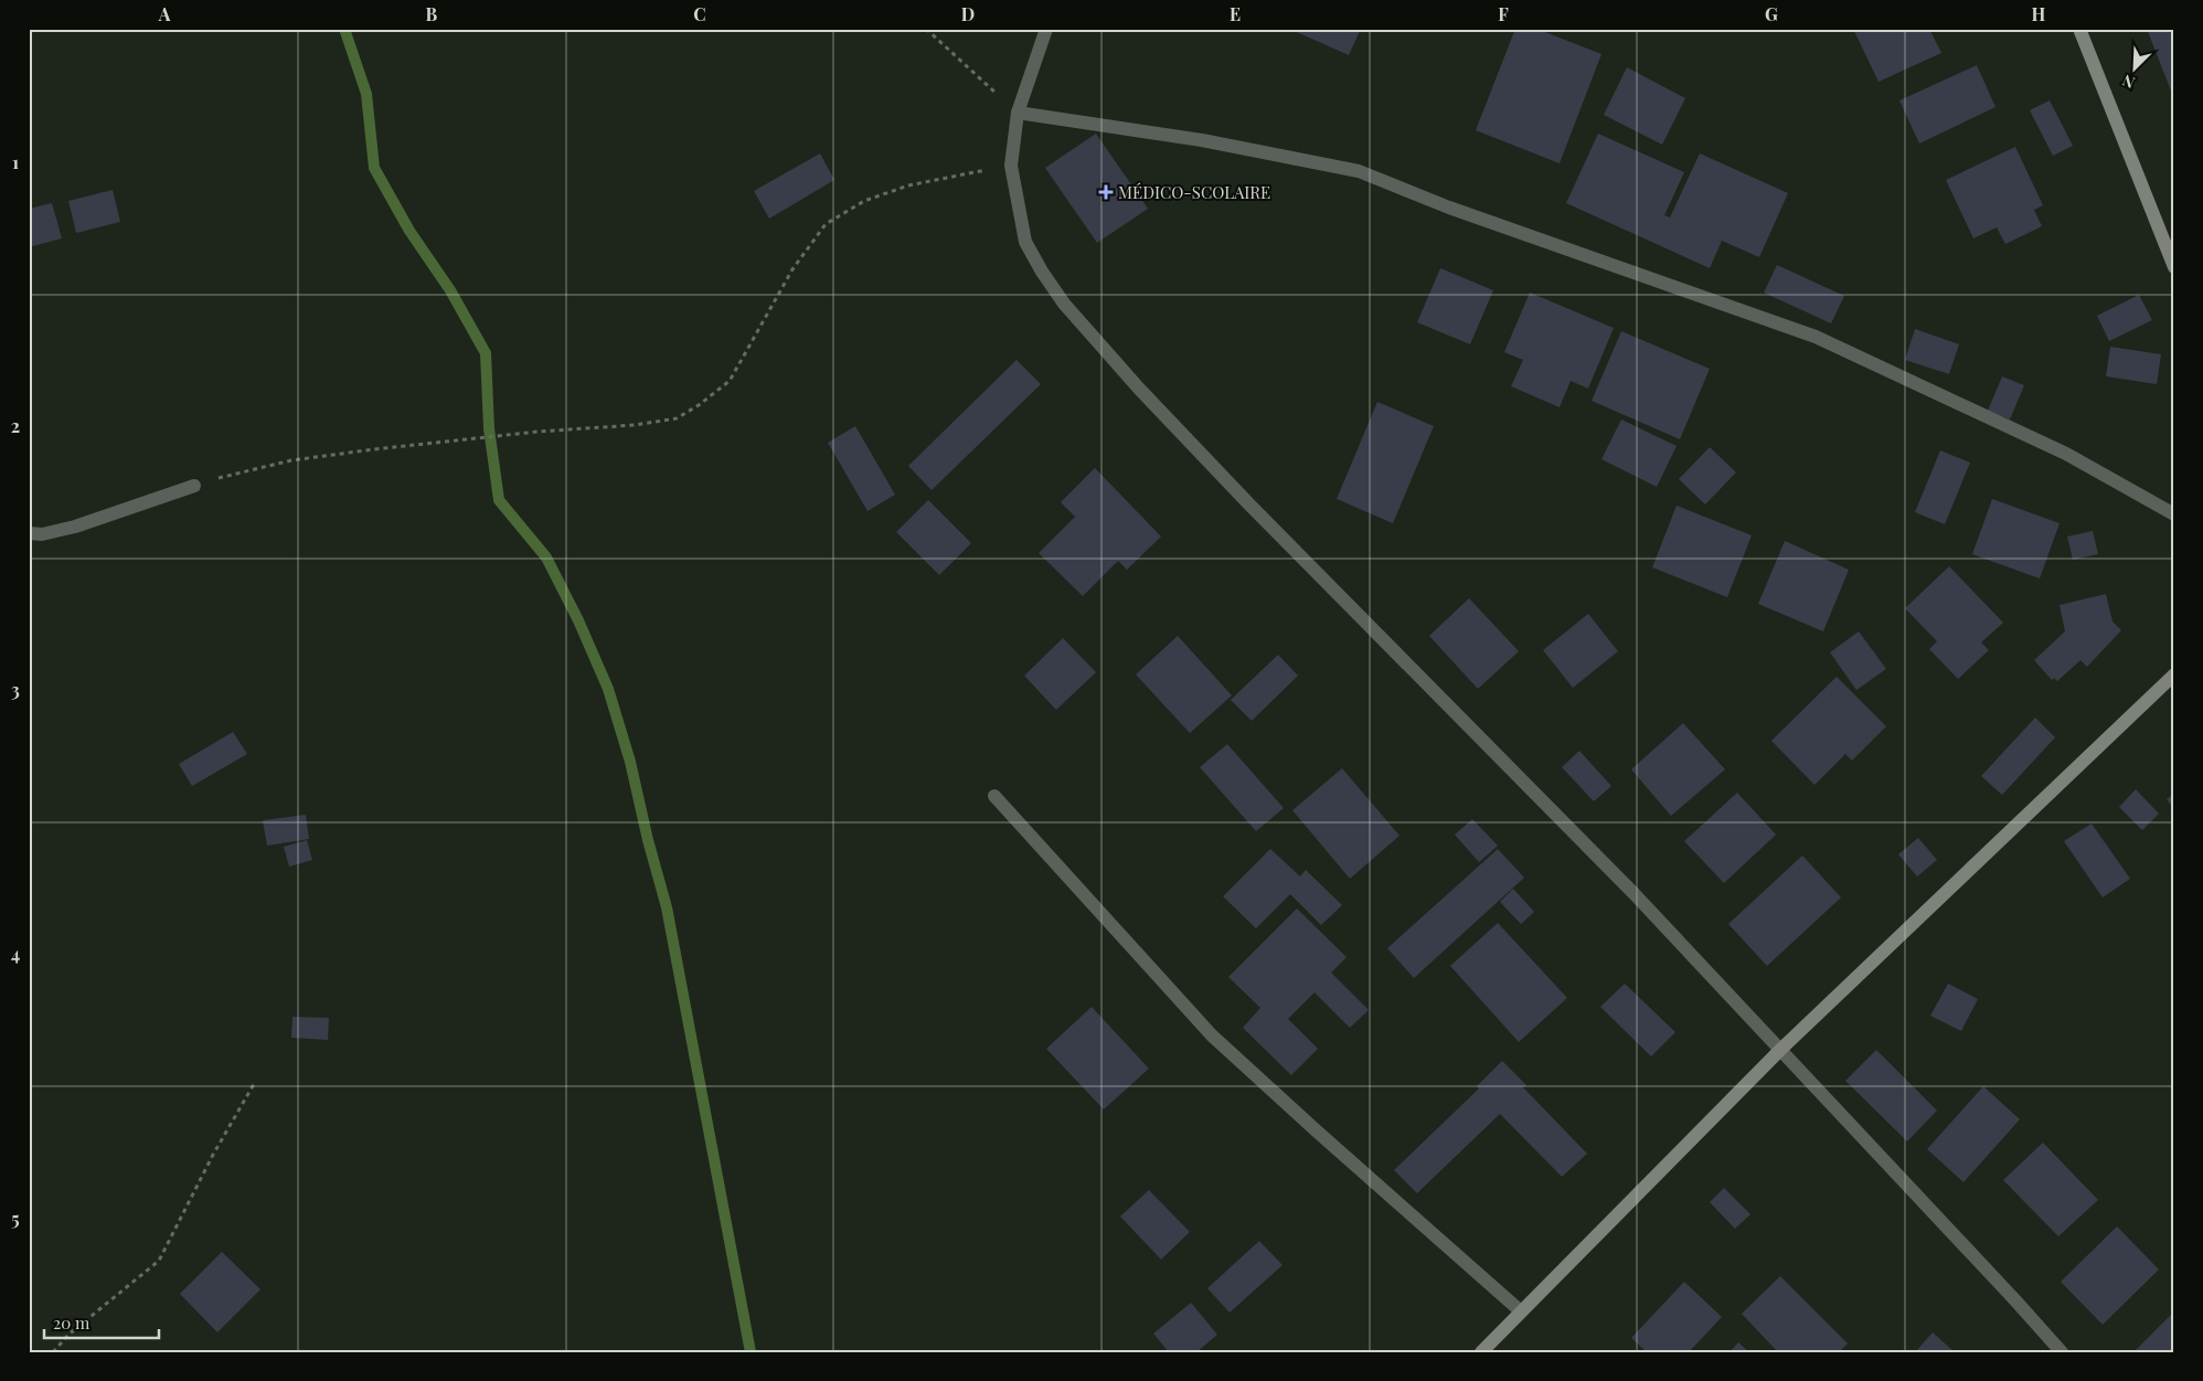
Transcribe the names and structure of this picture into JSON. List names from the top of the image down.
{
  "places": {
    "health": ["MÉDICO-SCOLAIRE"]
  },
  "scale_bar": "20 m",
  "north": "bottom left",
  "grid": {
    "columns": [
      "A",
      "B",
      "C",
      "D",
      "E",
      "F",
      "G",
      "H"
    ],
    "rows": [
      "1",
      "2",
      "3",
      "4",
      "5"
    ]
  }
}
